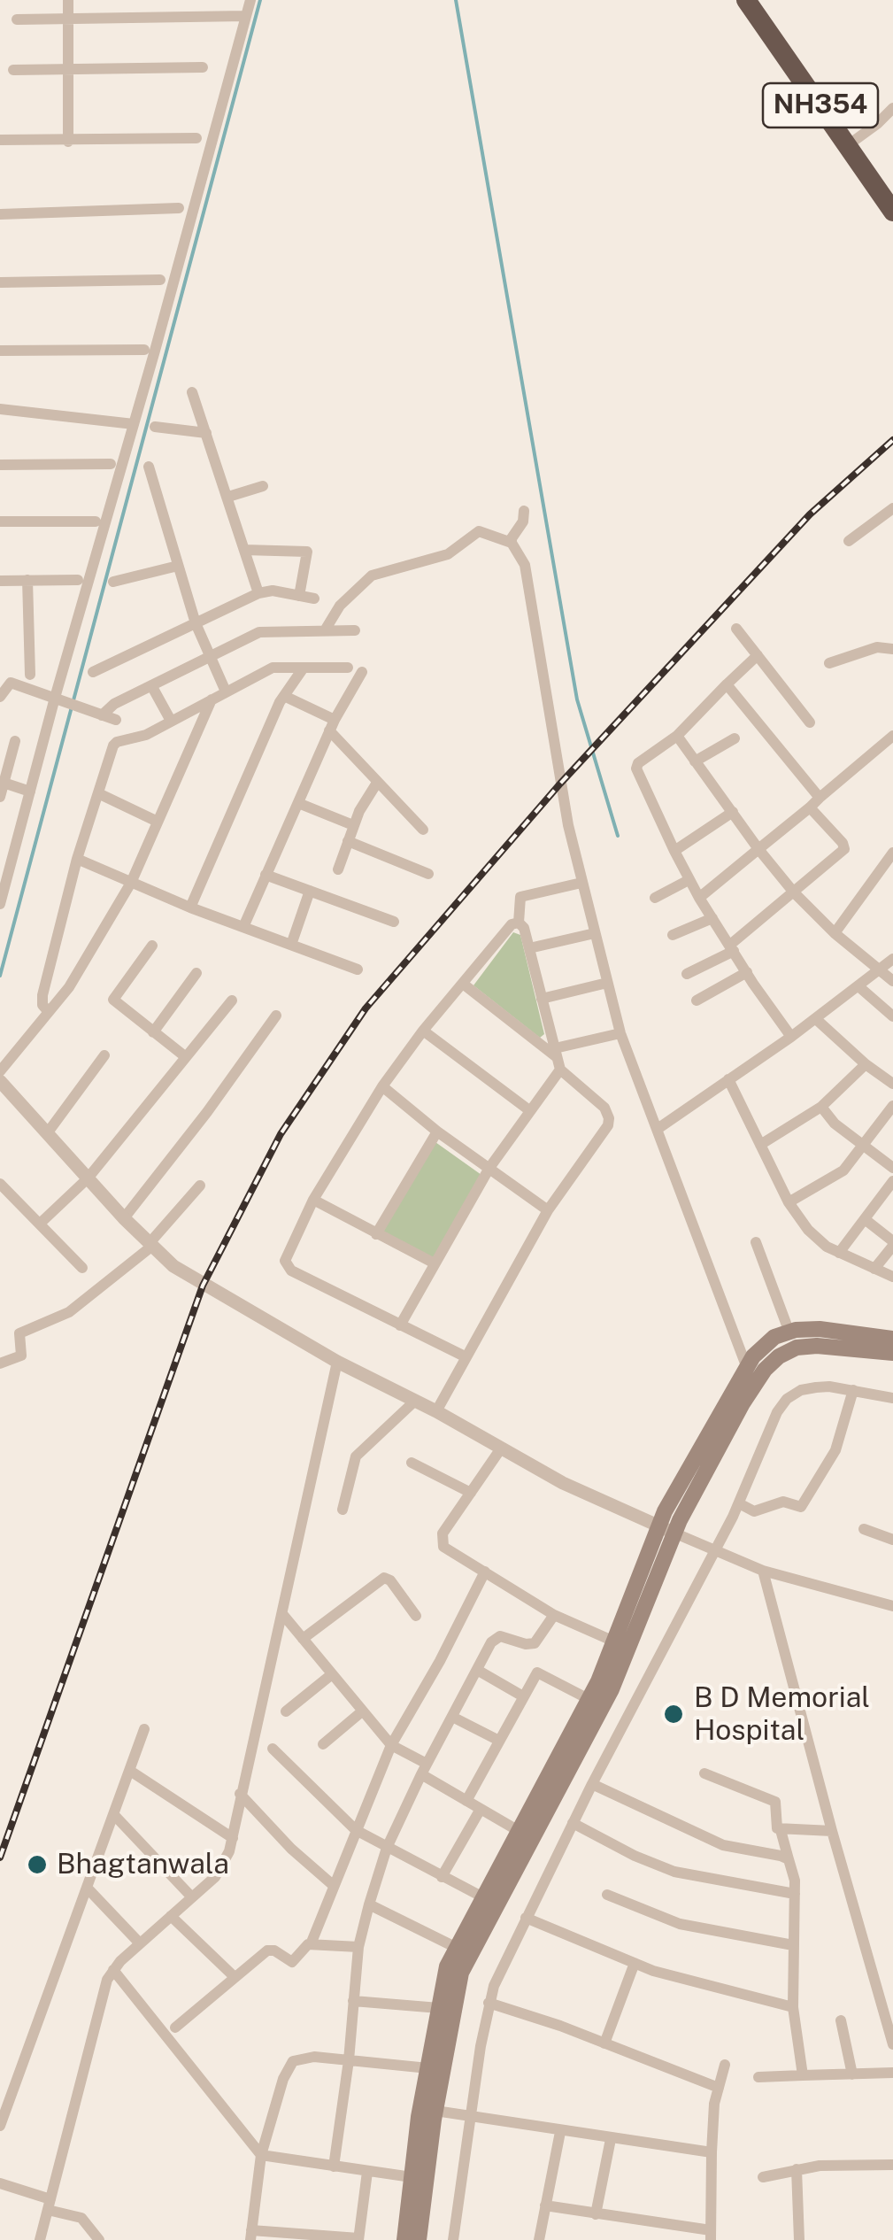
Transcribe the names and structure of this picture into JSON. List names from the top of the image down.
{
  "streets": {
    "highway": ["NH354"]
  },
  "places": ["B D Memorial Hospital", "Bhagtanwala"]
}
